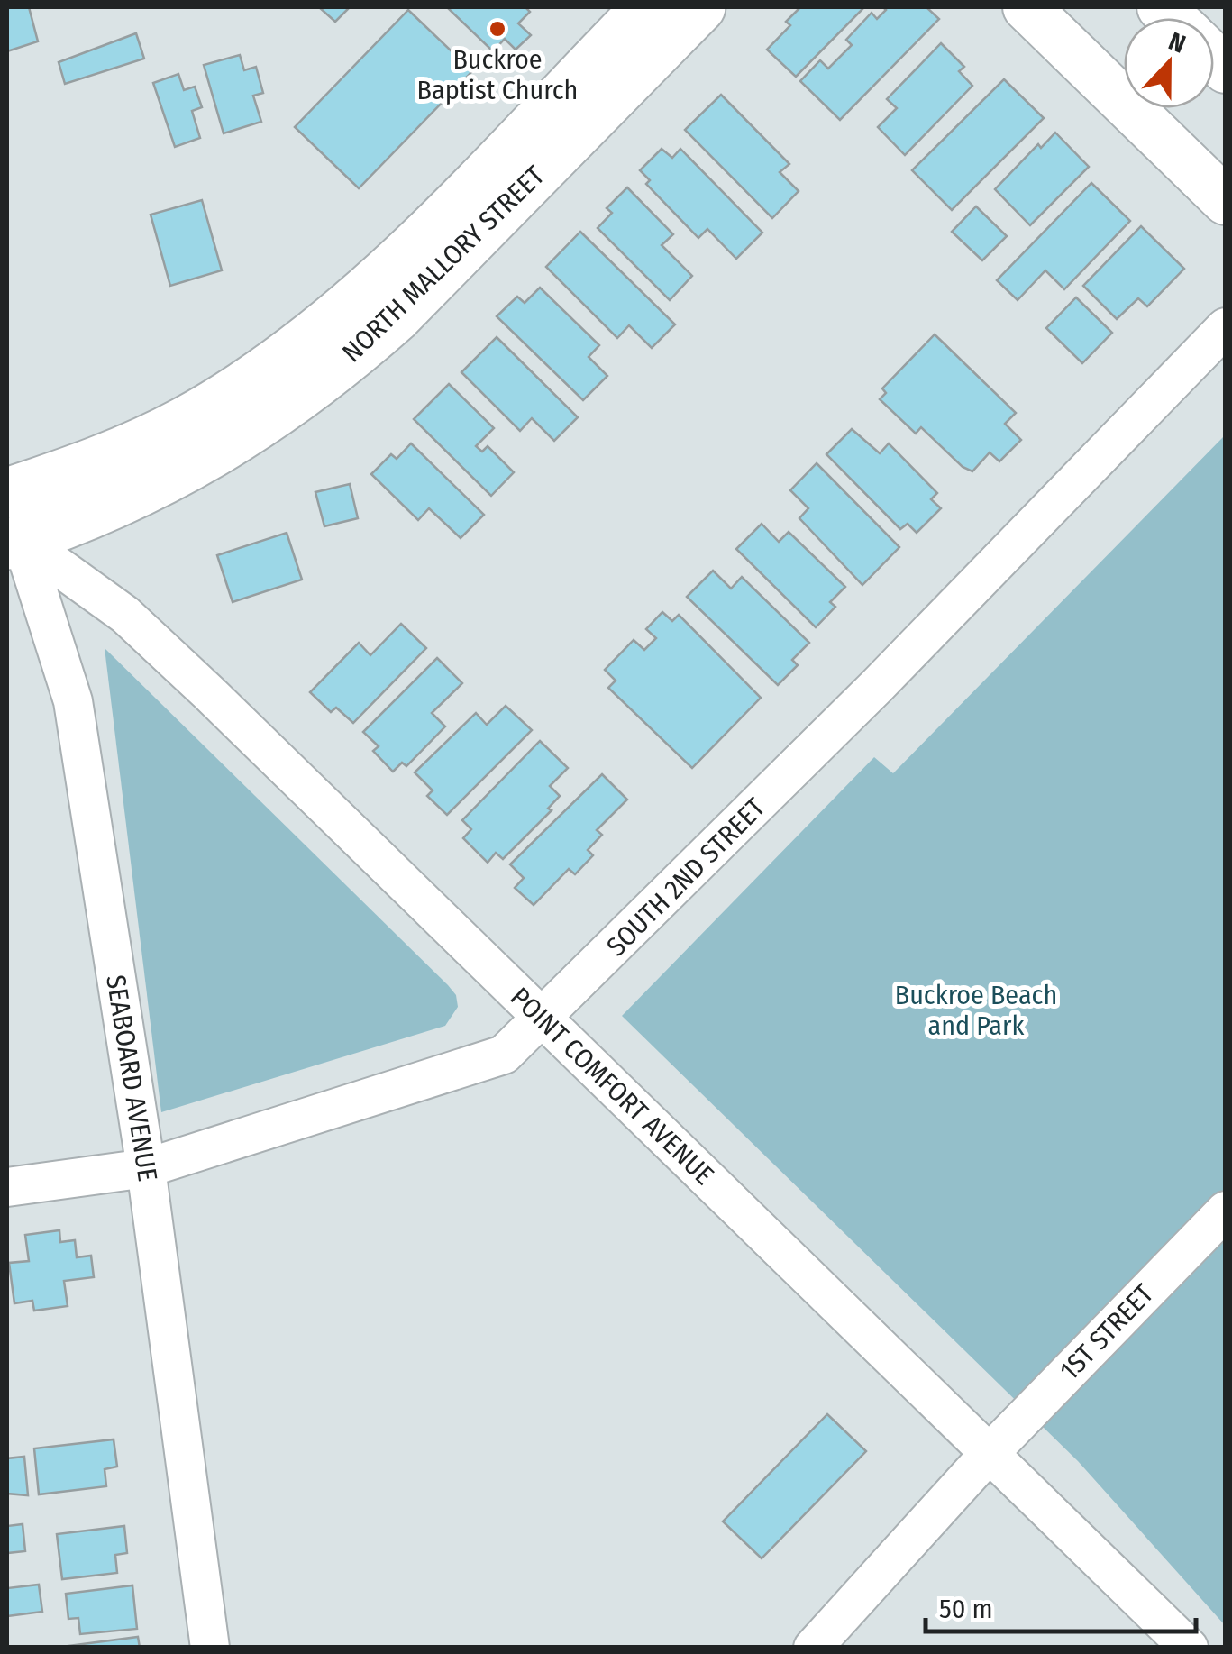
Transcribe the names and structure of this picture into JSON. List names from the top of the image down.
{
  "streets": {
    "main road": ["NORTH MALLORY STREET"],
    "street": [
      "SOUTH 2ND STREET",
      "SEABOARD AVENUE",
      "POINT COMFORT AVENUE",
      "1ST STREET"
    ]
  },
  "crossings": [
    ["NORTH MALLORY STREET", "SEABOARD AVENUE"],
    ["NORTH MALLORY STREET", "POINT COMFORT AVENUE"],
    ["SOUTH 2ND STREET", "SEABOARD AVENUE"],
    ["SOUTH 2ND STREET", "POINT COMFORT AVENUE"],
    ["SEABOARD AVENUE", "POINT COMFORT AVENUE"],
    ["POINT COMFORT AVENUE", "1ST STREET"]
  ],
  "parks": ["Buckroe Beach and Park"],
  "places": ["Buckroe Baptist Church"],
  "scale_bar": "50 m",
  "north": "top"
}
